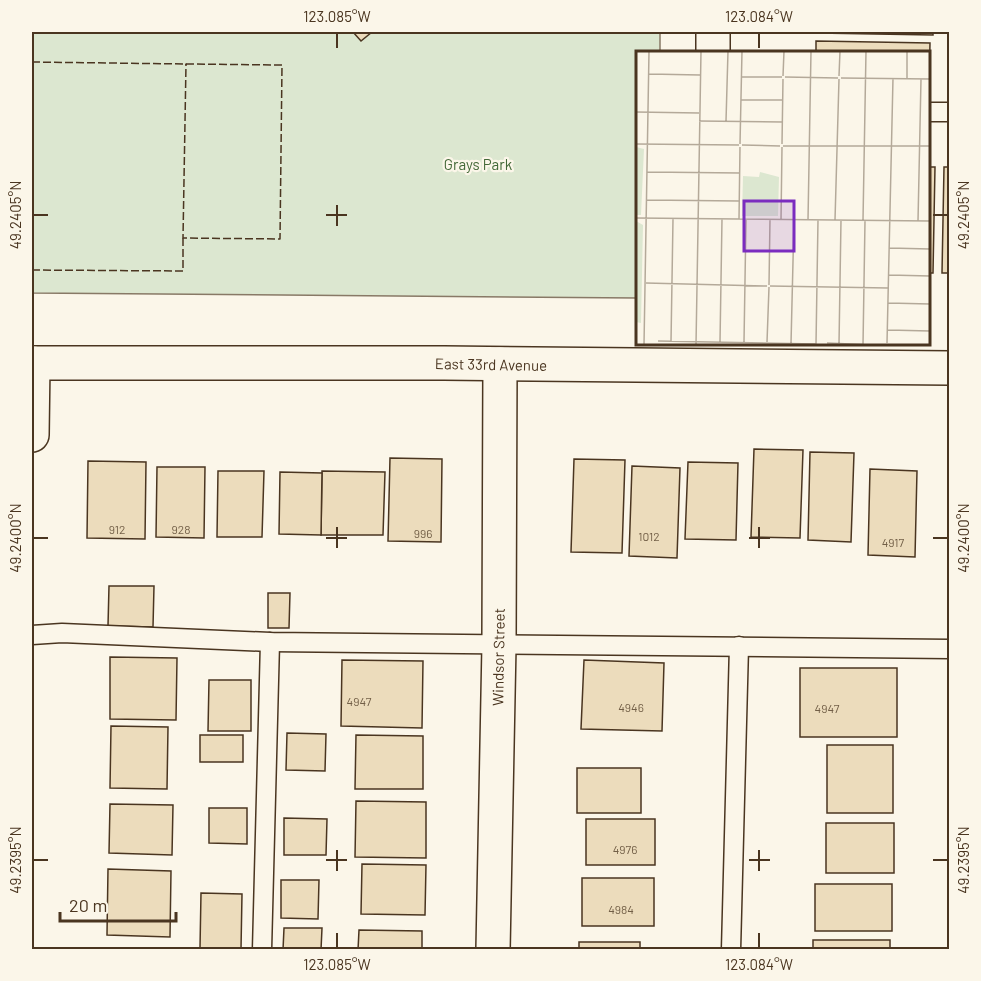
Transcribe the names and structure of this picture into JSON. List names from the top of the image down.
{
  "streets": {
    "street": ["East 33rd Avenue", "Windsor Street"]
  },
  "crossings": [
    ["East 33rd Avenue", "Windsor Street"]
  ],
  "parks": ["Grays Park"],
  "house_numbers": [
    "912",
    "928",
    "996",
    "1012",
    "4917",
    "4947",
    "4946",
    "4947",
    "4976",
    "4984"
  ],
  "scale_bar": "20 m",
  "coordinates": [
    "123.085°W",
    "123.084°W",
    "49.2405°N",
    "49.2400°N",
    "49.2395°N"
  ]
}
